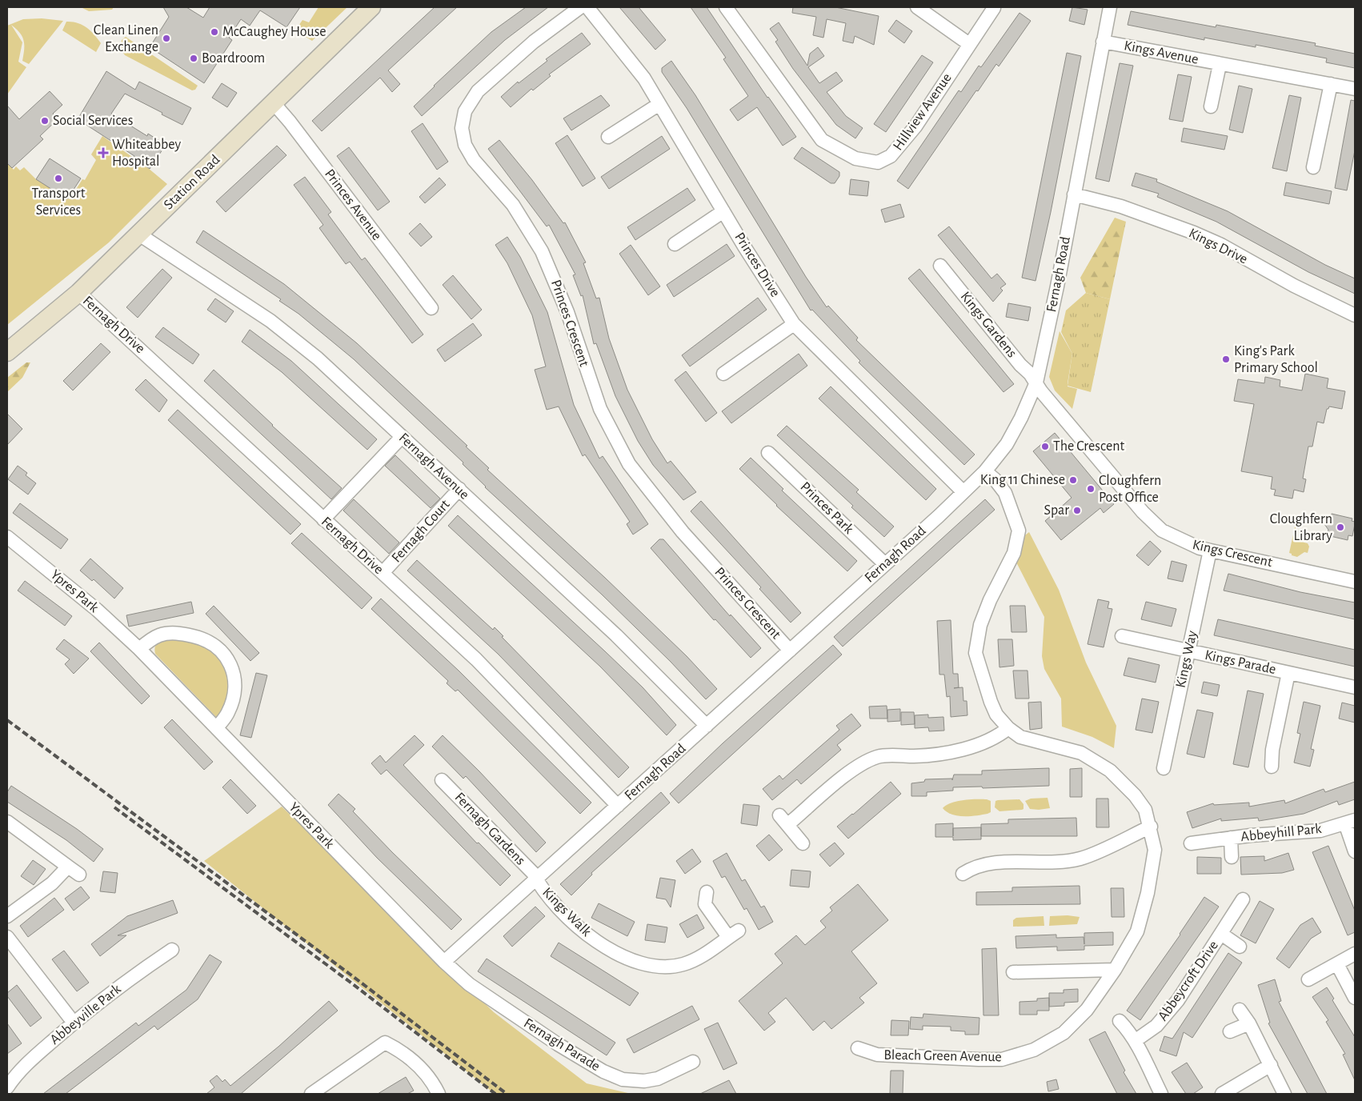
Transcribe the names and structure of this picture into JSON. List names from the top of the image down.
{
  "streets": {
    "main road": ["Station Road"],
    "street": [
      "Kings Avenue",
      "Hillview Avenue",
      "Princes Avenue",
      "Kings Drive",
      "Princes Drive",
      "Fernagh Road",
      "Princes Crescent",
      "Fernagh Drive",
      "Kings Gardens",
      "Fernagh Avenue",
      "Princes Park",
      "Fernagh Court",
      "Kings Crescent",
      "Ypres Park",
      "Kings Way",
      "Kings Parade",
      "Fernagh Gardens",
      "Abbeyhill Park",
      "Kings Walk",
      "Abbeycroft Drive",
      "Abbeyville Park",
      "Fernagh Parade",
      "Bleach Green Avenue"
    ]
  },
  "crossings": [
    ["Kings Avenue", "Fernagh Road"],
    ["Station Road", "Princes Avenue"],
    ["Station Road", "Fernagh Drive"],
    ["Station Road", "Fernagh Avenue"],
    ["Kings Drive", "Fernagh Road"],
    ["Princes Drive", "Fernagh Road"],
    ["Fernagh Road", "Princes Crescent"],
    ["Fernagh Road", "Fernagh Drive"],
    ["Fernagh Road", "Kings Gardens"],
    ["Fernagh Road", "Fernagh Avenue"],
    ["Fernagh Road", "Princes Park"],
    ["Fernagh Road", "Kings Crescent"],
    ["Fernagh Road", "Ypres Park"],
    ["Fernagh Road", "Fernagh Gardens"],
    ["Fernagh Road", "Kings Walk"],
    ["Fernagh Road", "Fernagh Parade"],
    ["Fernagh Road", "Bleach Green Avenue"],
    ["Fernagh Drive", "Fernagh Court"],
    ["Kings Gardens", "Kings Crescent"],
    ["Fernagh Avenue", "Fernagh Court"],
    ["Kings Crescent", "Kings Way"],
    ["Ypres Park", "Fernagh Parade"],
    ["Kings Way", "Kings Parade"],
    ["Fernagh Gardens", "Kings Walk"]
  ],
  "places": {
    "other": [
      "McCaughey House",
      "Clean Linen Exchange",
      "Boardroom",
      "Social Services",
      "Transport Services",
      "King's Park Primary School",
      "The Crescent",
      "King 11 Chinese",
      "Cloughfern Post Office",
      "Spar",
      "Cloughfern Library"
    ],
    "health": ["Whiteabbey Hospital"]
  }
}
